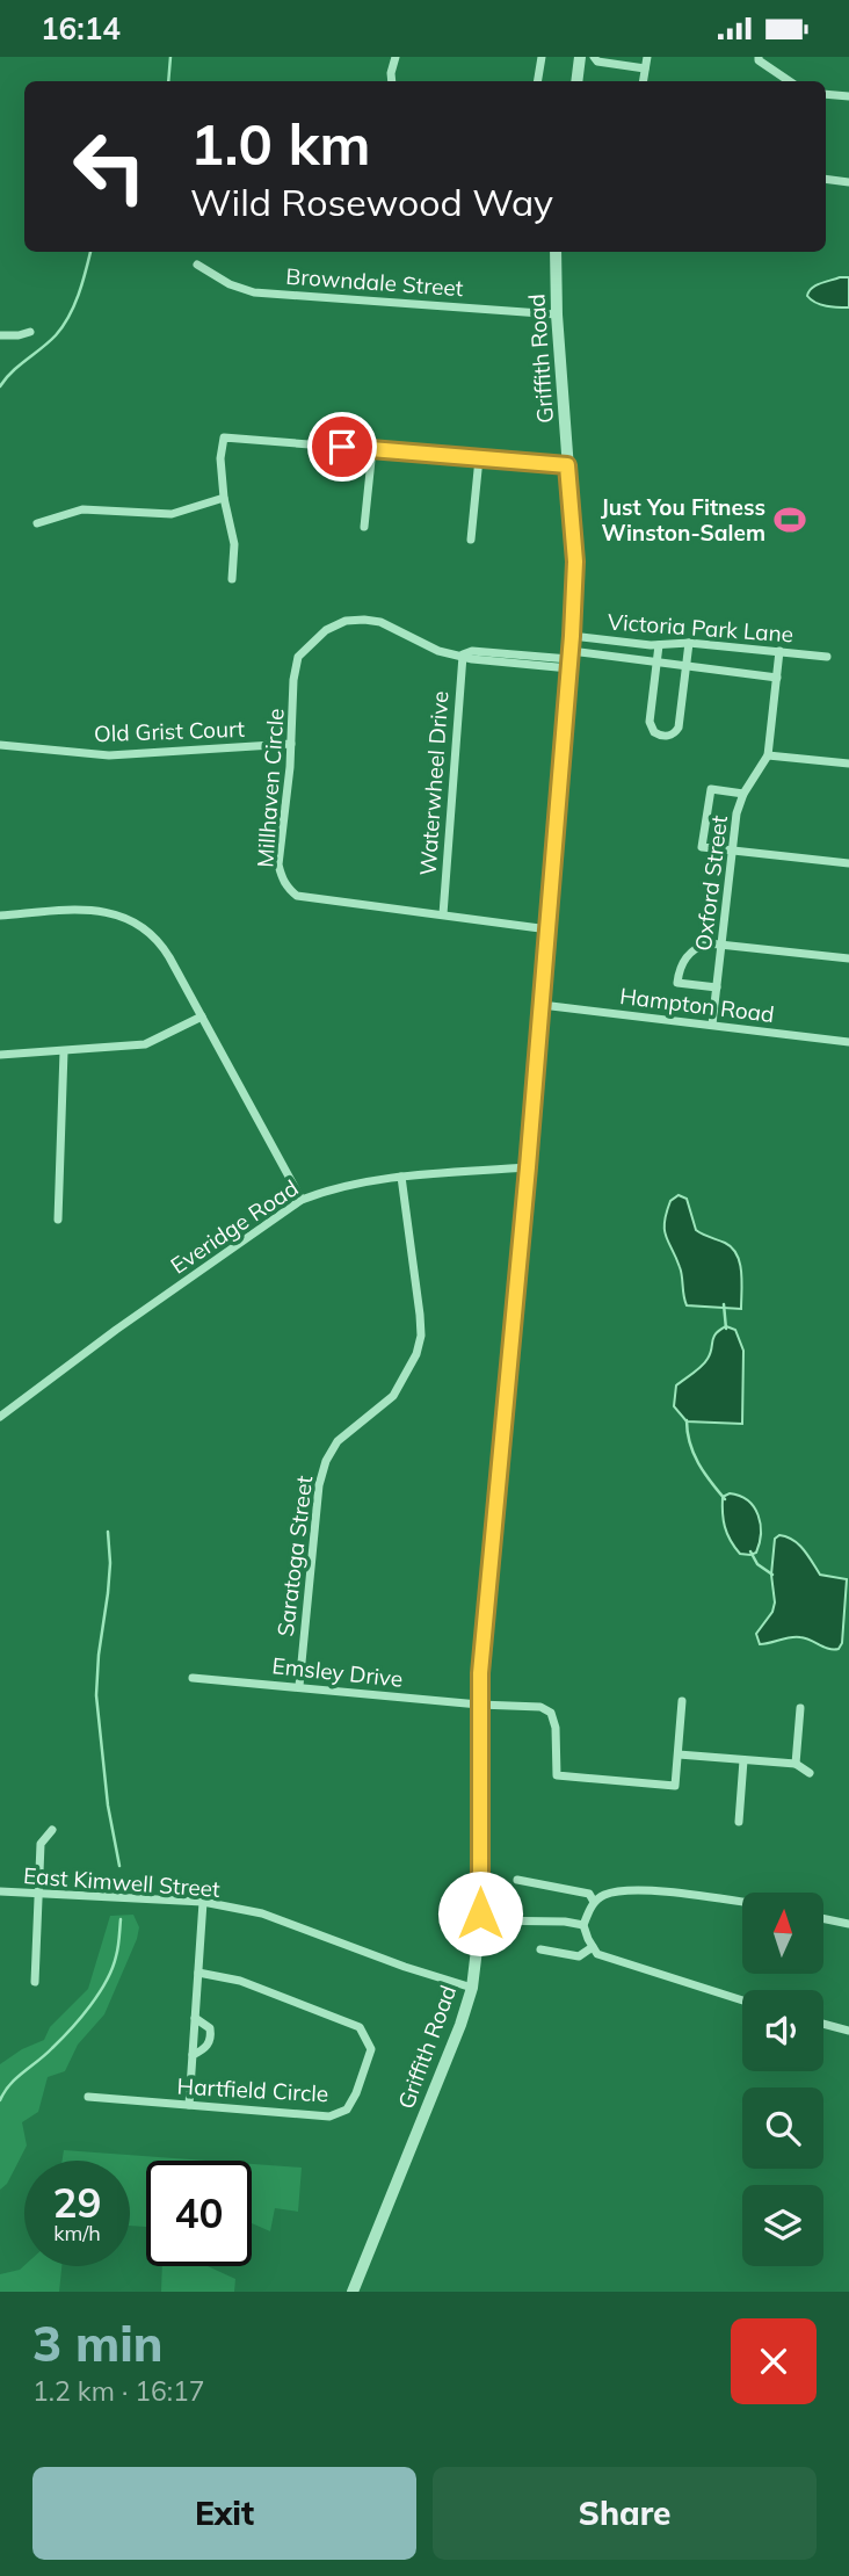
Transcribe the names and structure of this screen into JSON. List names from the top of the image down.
{
  "streets": {
    "street": [
      "Browndale Street",
      "Griffith Road",
      "Victoria Park Lane",
      "Old Grist Court",
      "Waterwheel Drive",
      "Millhaven Circle",
      "Oxford Street",
      "Hampton Road",
      "Everidge Road",
      "Saratoga Street",
      "Emsley Drive",
      "East Kimwell Street",
      "Hartfield Circle"
    ]
  },
  "crossings": [
    ["Browndale Street", "Griffith Road"],
    ["Griffith Road", "Victoria Park Lane"],
    ["Griffith Road", "Millhaven Circle"],
    ["Griffith Road", "Hampton Road"],
    ["Griffith Road", "Everidge Road"],
    ["Griffith Road", "Emsley Drive"],
    ["Griffith Road", "East Kimwell Street"],
    ["Victoria Park Lane", "Millhaven Circle"],
    ["Old Grist Court", "Millhaven Circle"],
    ["Waterwheel Drive", "Millhaven Circle"],
    ["Oxford Street", "Hampton Road"],
    ["Everidge Road", "Saratoga Street"],
    ["Saratoga Street", "Emsley Drive"]
  ],
  "places": {
    "sports": ["Just You Fitness Winston-Salem"]
  },
  "north": "top",
  "page": {
    "status": "16:14",
    "turn": ["1.0 km", "Wild Rosewood Way"],
    "speed": "29 km/h",
    "limit": "40",
    "heading": ["3 min", "1.2 km · 16:17"],
    "buttons": ["Exit", "Share"]
  }
}
